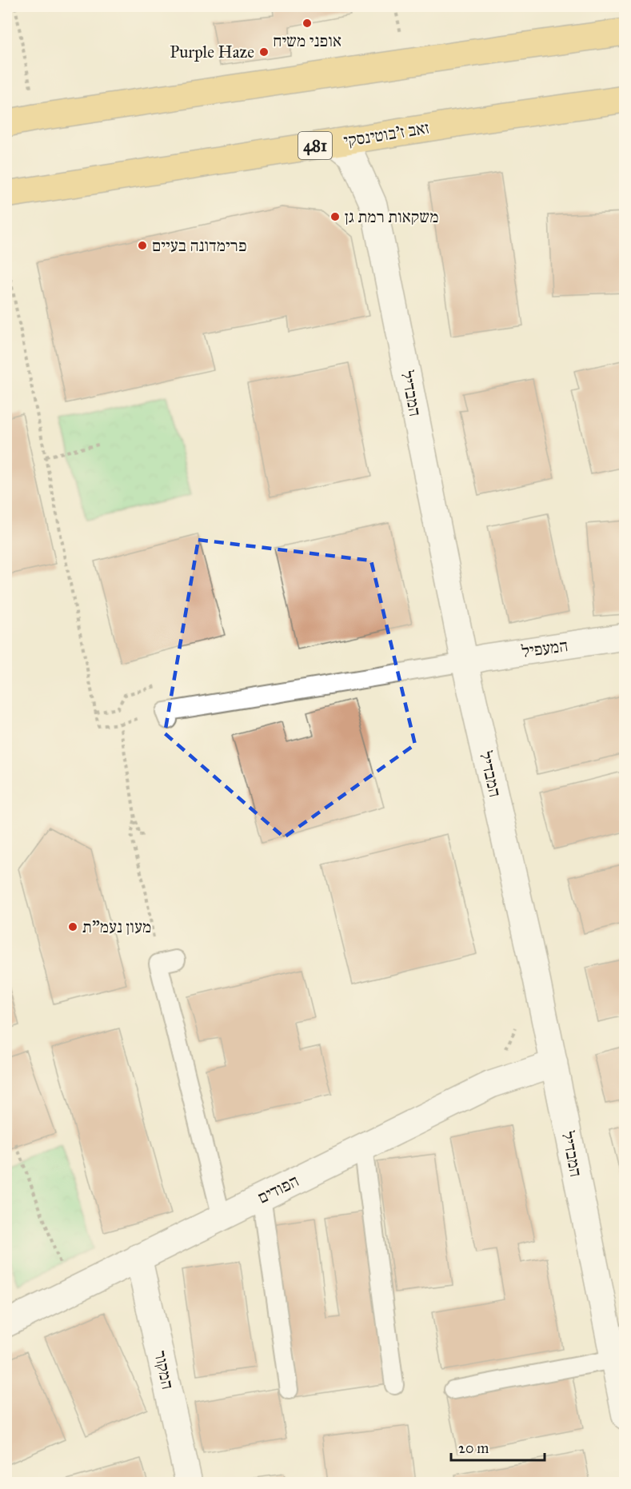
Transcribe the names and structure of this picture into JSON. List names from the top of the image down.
{
  "streets": {
    "main road": ["זאב ז'בוטינסקי", "481"],
    "street": [
      "המבדיל",
      "המעפיל",
      "הפודים",
      "המקור"
    ]
  },
  "crossings": [
    ["זאב ז'בוטינסקי", "המבדיל"],
    ["המבדיל", "המעפיל"],
    ["המבדיל", "הפודים"],
    ["הפודים", "המקור"]
  ],
  "places": [
    "אופני משיח",
    "Purple Haze",
    "משקאות רמת גן",
    "פרימדונה בעיים",
    "מעון נעמ\"ת"
  ],
  "scale_bar": "20 m"
}
